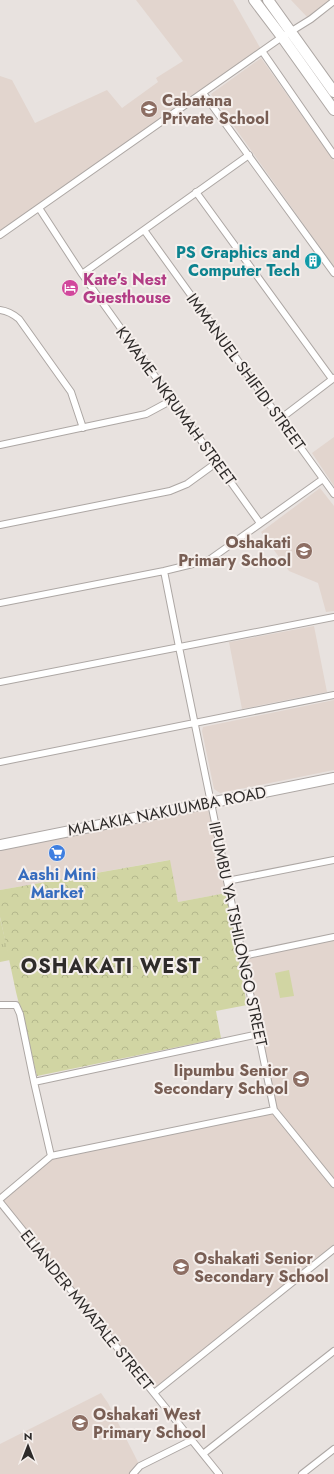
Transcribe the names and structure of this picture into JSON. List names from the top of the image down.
{
  "streets": {
    "main road": ["MALAKIA NAKUUMBA ROAD"],
    "street": [
      "IMMANUEL SHIFIDI STREET",
      "KWAME NKRUMAH STREET",
      "IIPUMBU YA TSHILONGO STREET",
      "ELIANDER MWATALE STREET"
    ]
  },
  "crossings": [
    ["MALAKIA NAKUUMBA ROAD", "IIPUMBU YA TSHILONGO STREET"]
  ],
  "districts": ["OSHAKATI WEST"],
  "places": {
    "school or university": [
      "Cabatana Private School",
      "Oshakati Primary School",
      "Iipumbu Senior Secondary School",
      "Oshakati Senior Secondary School",
      "Oshakati West Primary School"
    ],
    "building": ["PS Graphics and Computer Tech"],
    "hotel": ["Kate's Nest Guesthouse"],
    "supermarket": ["Aashi Mini Market"]
  },
  "north": "top"
}
